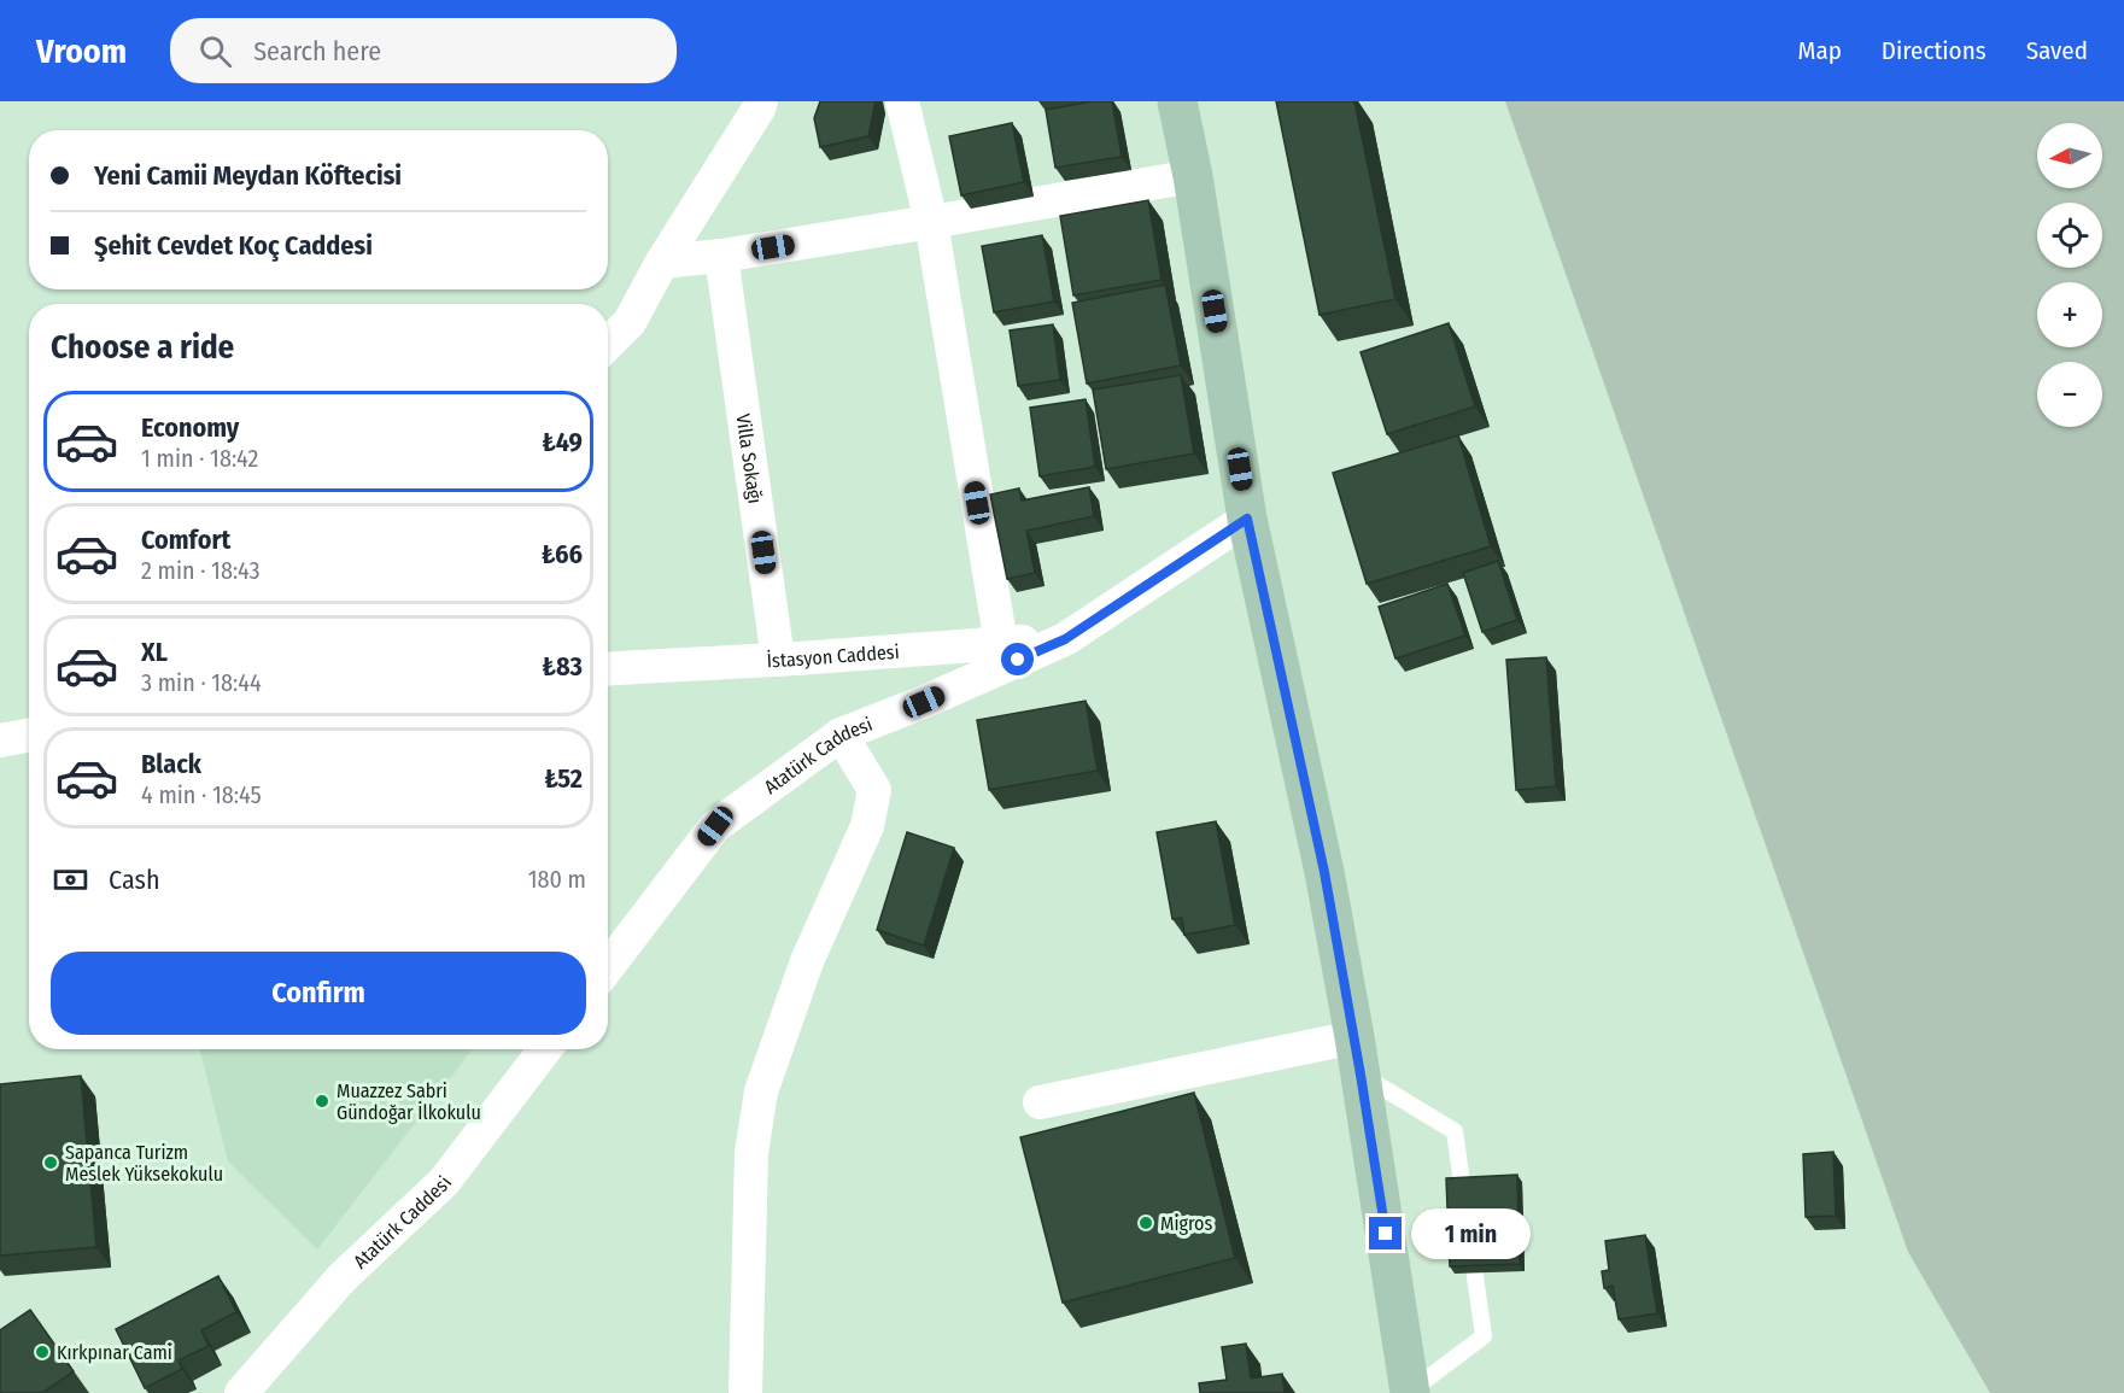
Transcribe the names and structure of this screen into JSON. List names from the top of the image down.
{
  "streets": {
    "street": ["Villa Sokağı", "İstasyon Caddesi", "Atatürk Caddesi"]
  },
  "crossings": [
    ["Villa Sokağı", "İstasyon Caddesi"],
    ["İstasyon Caddesi", "Atatürk Caddesi"]
  ],
  "places": [
    "Muazzez Sabri Gündoğar İlkokulu",
    "Sapanca Turizm Meslek Yüksekokulu",
    "Migros",
    "Kırkpınar Cami"
  ],
  "north": "left",
  "page": {
    "header": "Vroom",
    "search": "Search here",
    "nav": ["Map", "Directions", "Saved"],
    "map_buttons": ["+", "−"],
    "banner": ["Yeni Camii Meydan Köftecisi", "Şehit Cevdet Koç Caddesi"],
    "heading": "Choose a ride",
    "list": [
      {
        "name": "Economy",
        "note": "1 min · 18:42",
        "value": "₺49"
      },
      {
        "name": "Comfort",
        "note": "2 min · 18:43",
        "value": "₺66"
      },
      {
        "name": "XL",
        "note": "3 min · 18:44",
        "value": "₺83"
      },
      {
        "name": "Black",
        "note": "4 min · 18:45",
        "value": "₺52"
      }
    ],
    "pay": ["Cash", "180 m"],
    "buttons": "Confirm",
    "bubble": "1 min"
  }
}
